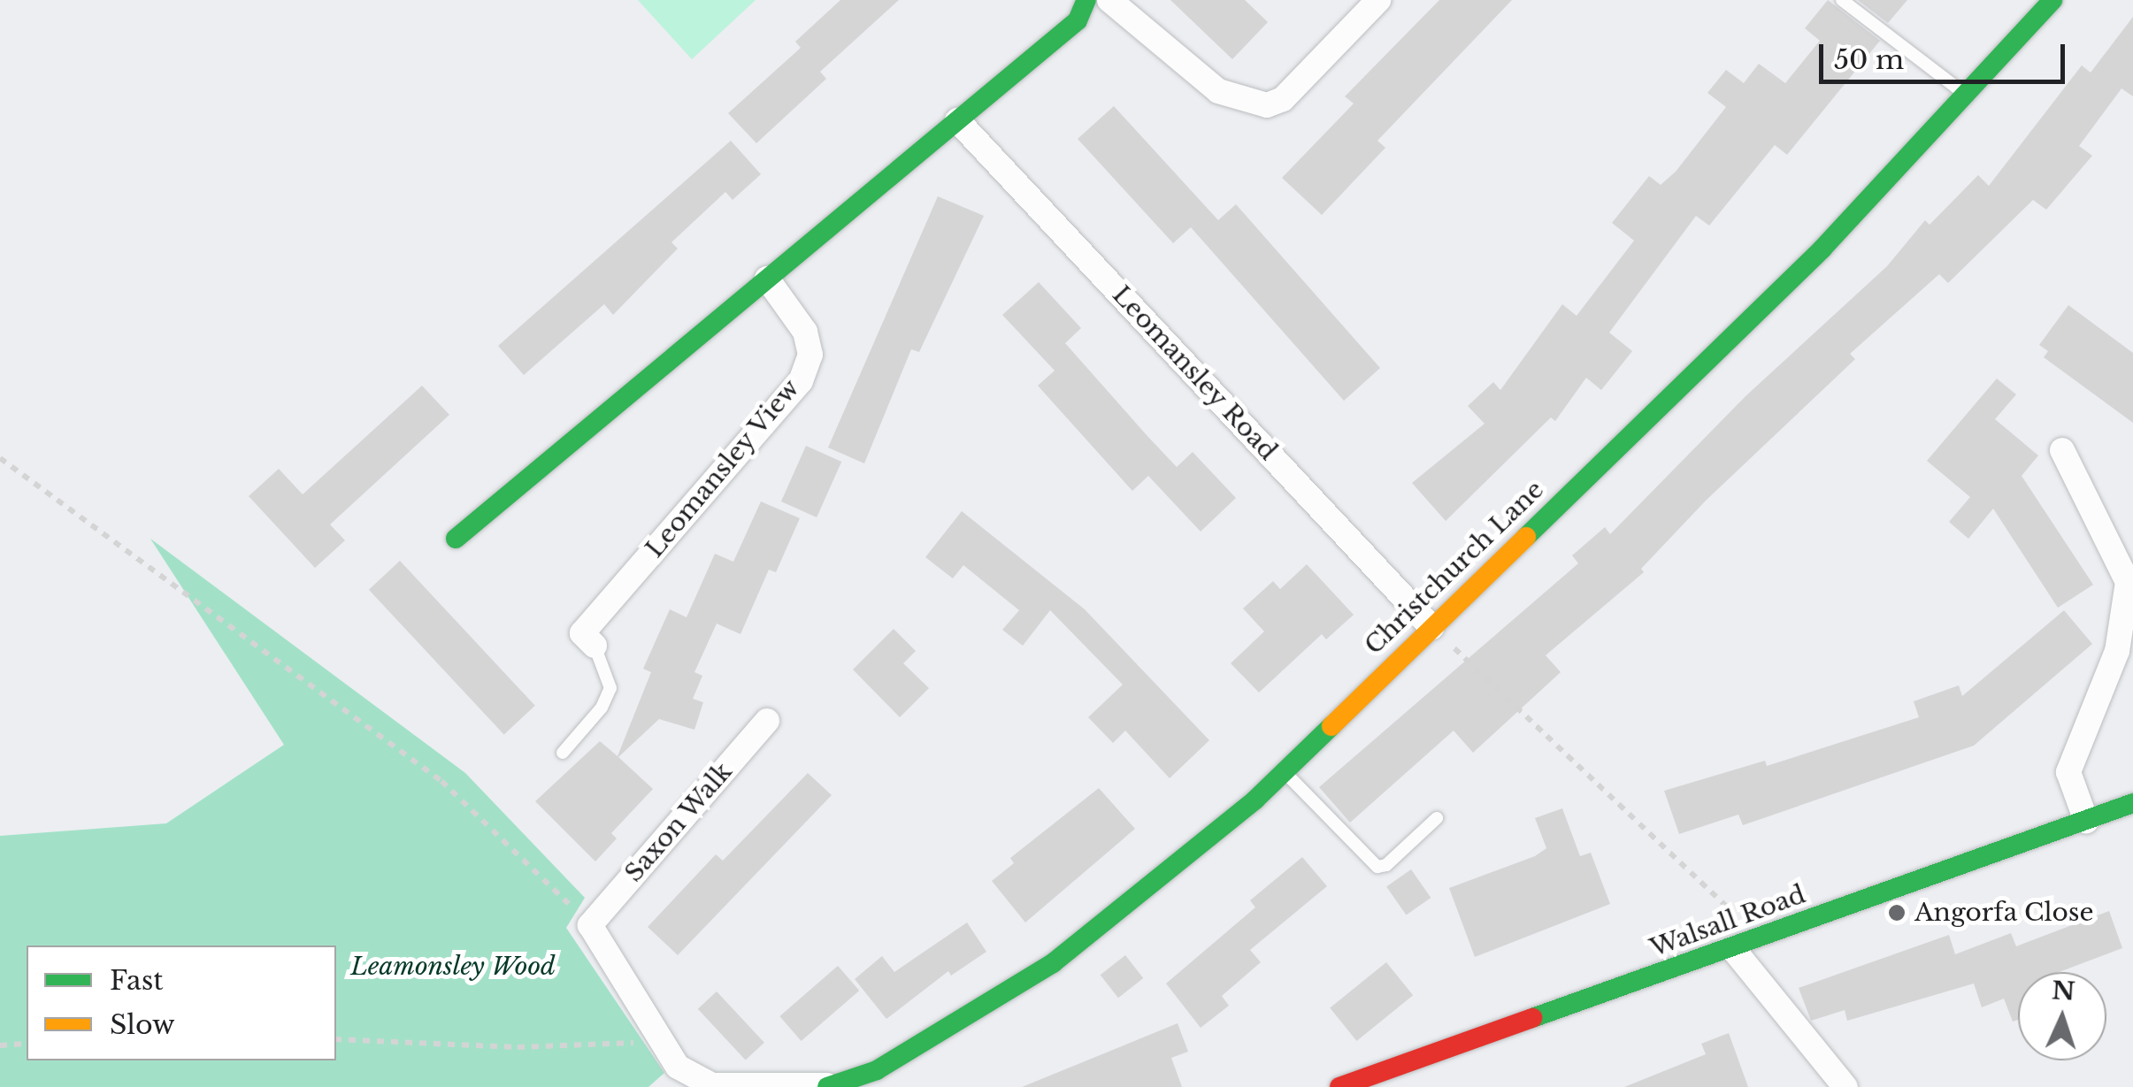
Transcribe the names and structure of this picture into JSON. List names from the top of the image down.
{
  "streets": {
    "street": [
      "Leomansley Road",
      "Leomansley View",
      "Christchurch Lane",
      "Saxon Walk",
      "Walsall Road"
    ]
  },
  "crossings": [
    ["Leomansley Road", "Christchurch Lane"]
  ],
  "parks": ["Leamonsley Wood"],
  "places": ["Angorfa Close"],
  "legend": ["Fast", "Slow"],
  "scale_bar": "50 m",
  "north": "top"
}
